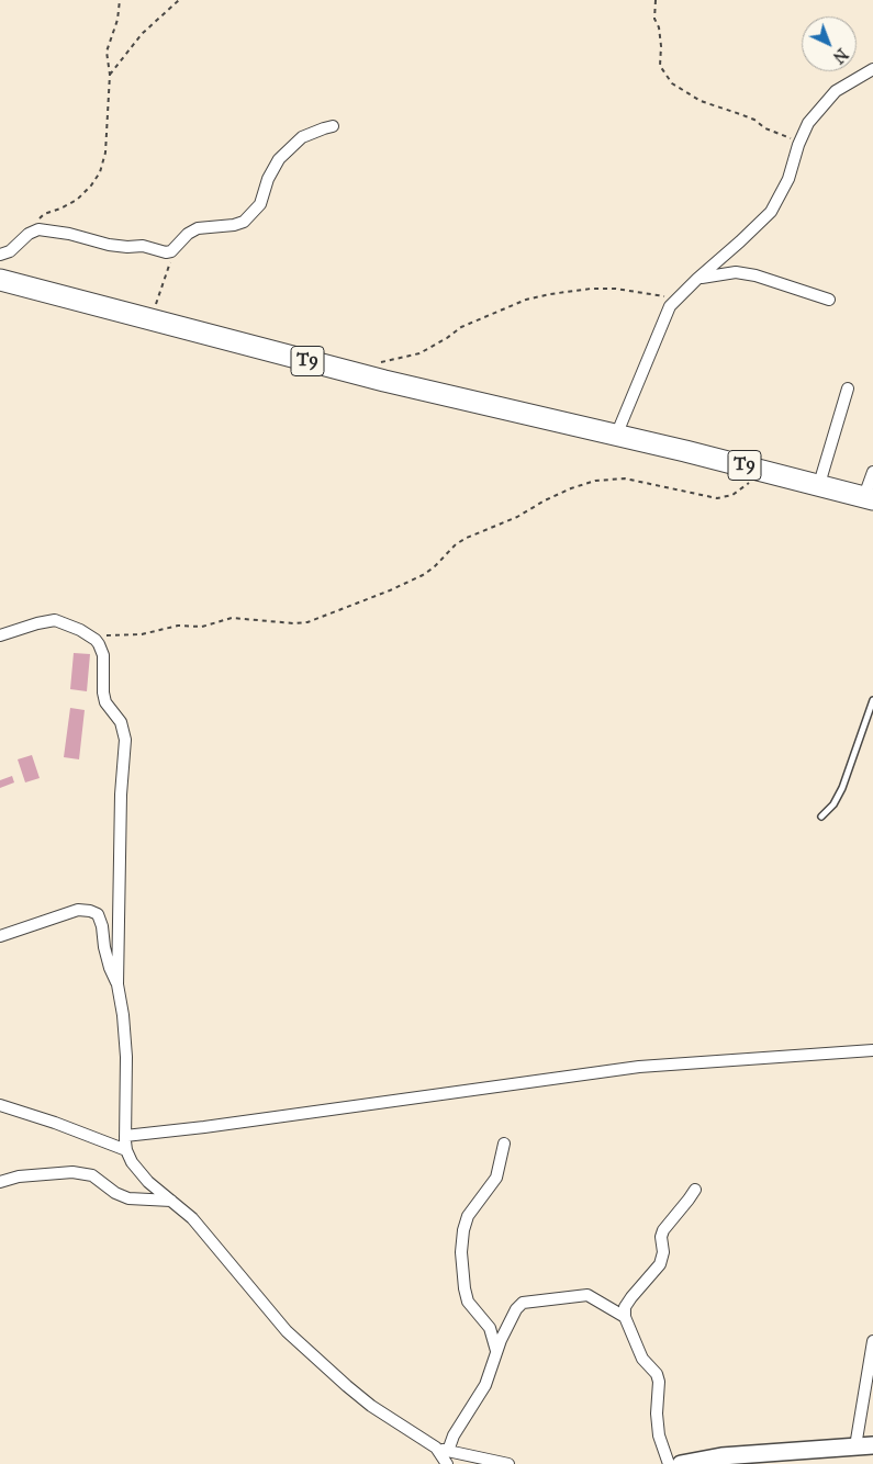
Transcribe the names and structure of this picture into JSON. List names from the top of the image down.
{
  "streets": {
    "highway": ["T9"]
  },
  "north": "bottom right"
}
